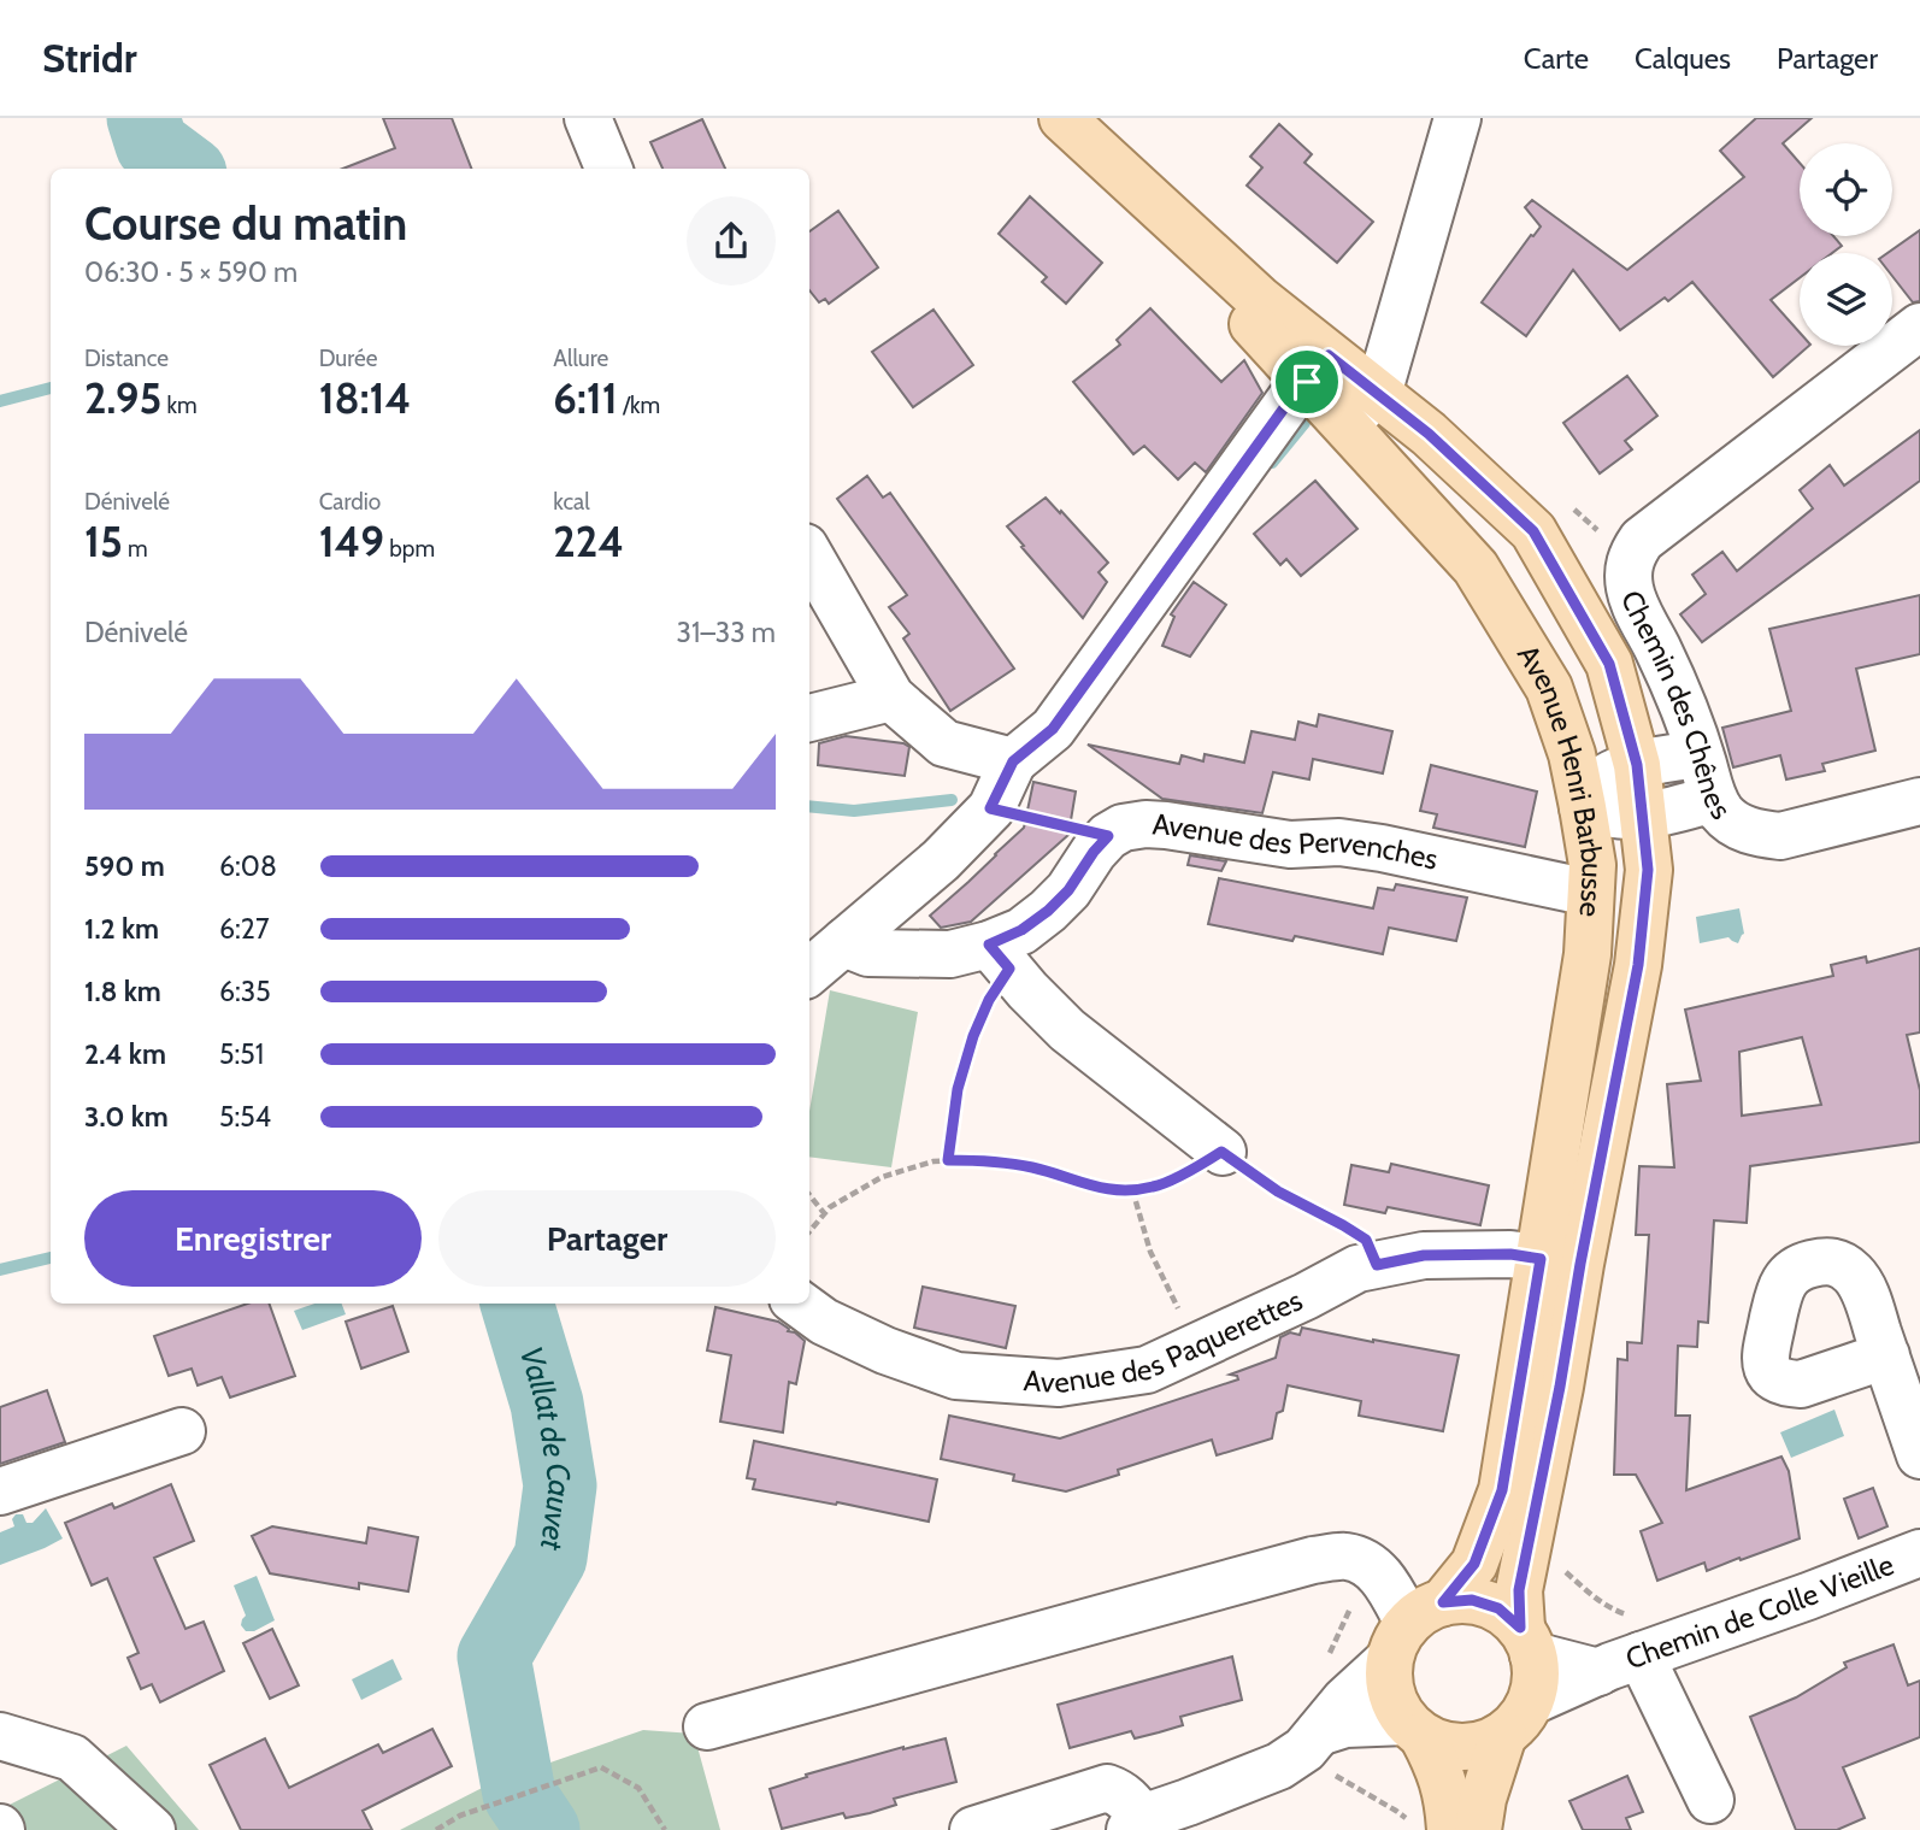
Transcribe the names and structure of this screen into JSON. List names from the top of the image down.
{
  "streets": {
    "main road": ["Avenue Henri Barbusse"],
    "street": [
      "Chemin des Chênes",
      "Avenue des Pervenches",
      "Avenue des Paquerettes",
      "Chemin de Colle Vieille"
    ]
  },
  "crossings": [
    ["Avenue Henri Barbusse", "Avenue des Pervenches"],
    ["Avenue Henri Barbusse", "Avenue des Paquerettes"],
    ["Avenue Henri Barbusse", "Chemin de Colle Vieille"]
  ],
  "water": ["Vallat de Cauvet"],
  "page": {
    "header": "Stridr",
    "nav": ["Carte", "Calques", "Partager"],
    "heading": ["Course du matin", "06:30 · 5 × 590 m"],
    "stats": [
      ["Distance", "2.95 km"],
      ["Durée", "18:14"],
      ["Allure", "6:11 /km"],
      ["Dénivelé", "15 m"],
      ["Cardio", "149 bpm"],
      ["kcal", "224"]
    ],
    "chart": ["Dénivelé", "31–33 m"],
    "list": [
      {
        "name": "590 m",
        "note": "6:08"
      },
      {
        "name": "1.2 km",
        "note": "6:27"
      },
      {
        "name": "1.8 km",
        "note": "6:35"
      },
      {
        "name": "2.4 km",
        "note": "5:51"
      },
      {
        "name": "3.0 km",
        "note": "5:54"
      }
    ],
    "buttons": ["Enregistrer", "Partager"]
  }
}
